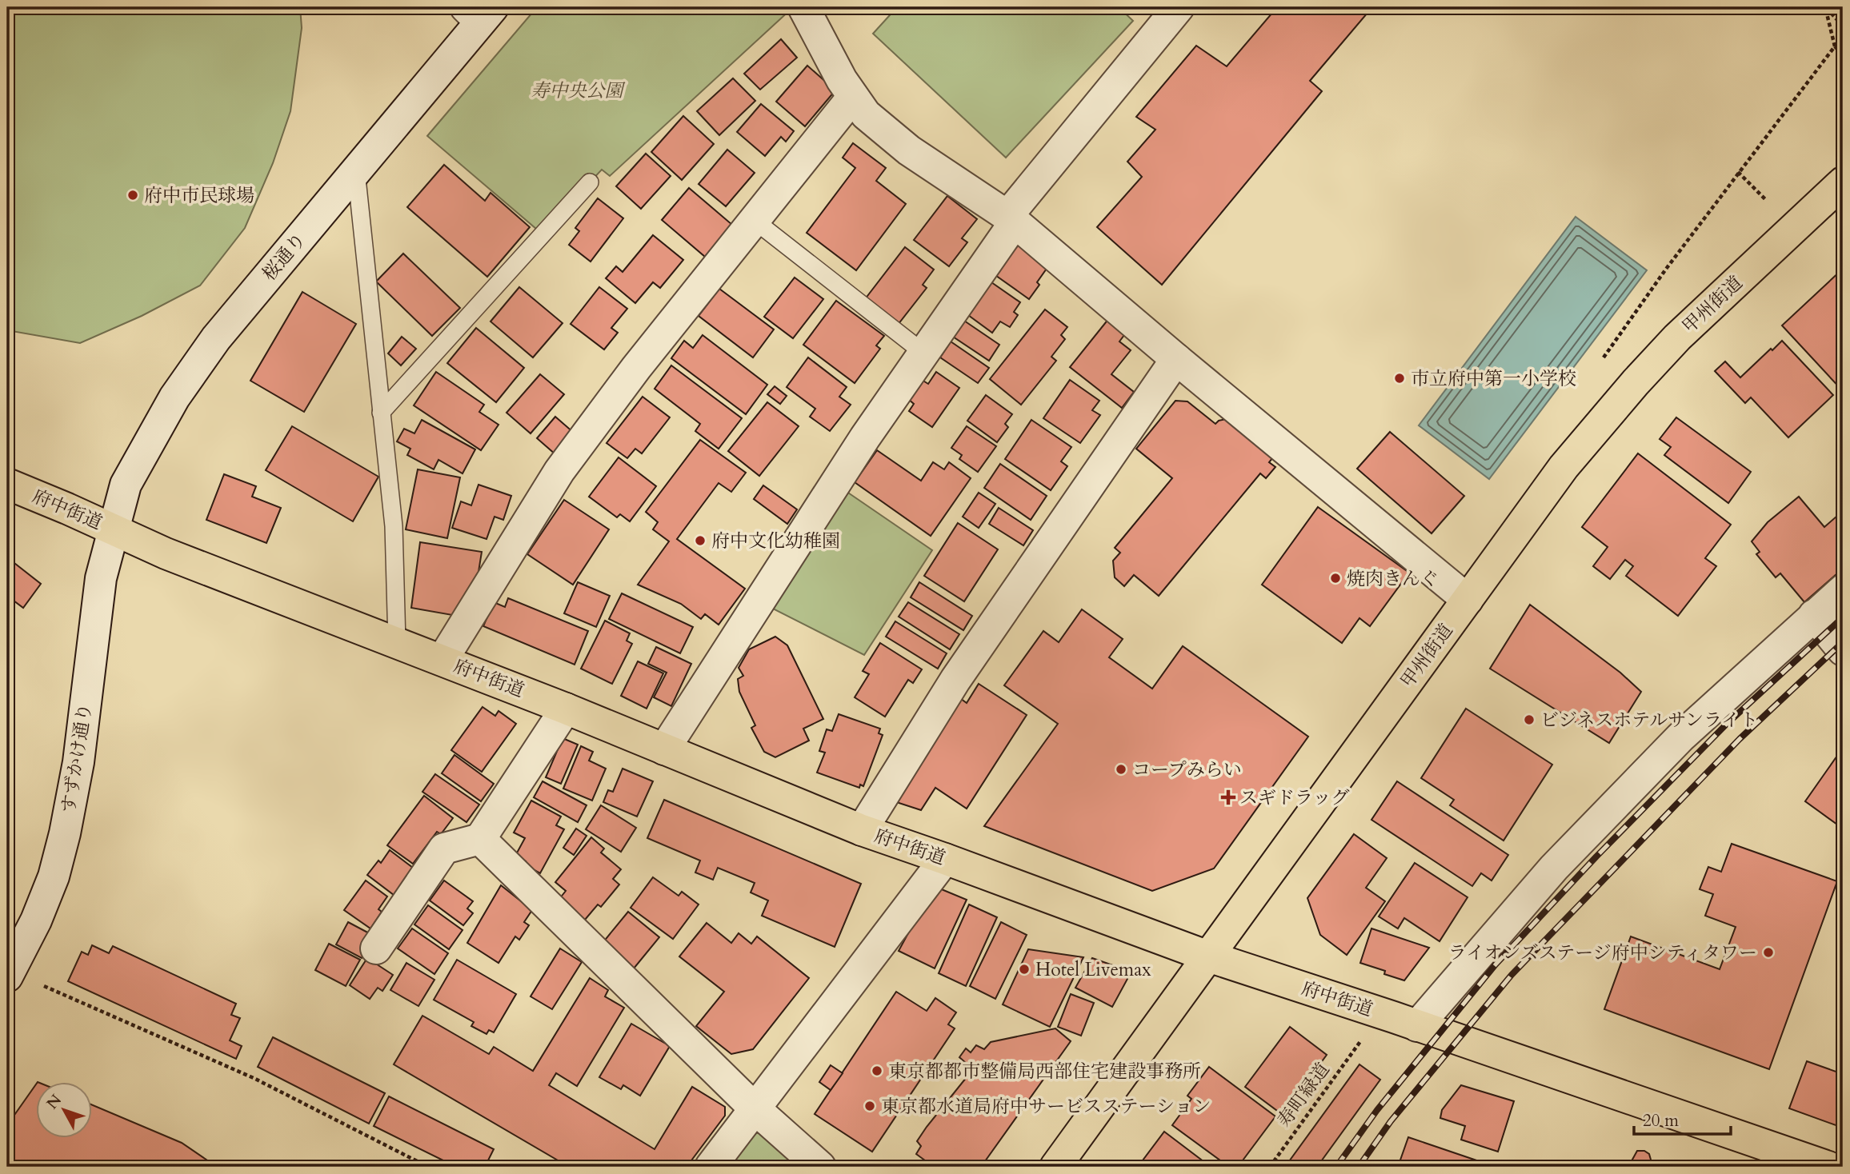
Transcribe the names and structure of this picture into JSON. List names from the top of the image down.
{
  "streets": {
    "main road": ["甲州街道", "府中街道"],
    "street": ["桜通り", "すずかけ通り"],
    "path": ["寿町緑道"]
  },
  "crossings": [
    ["桜通り", "府中街道"],
    ["桜通り", "すずかけ通り"],
    ["甲州街道", "府中街道"],
    ["府中街道", "すずかけ通り"]
  ],
  "parks": ["寿中央公園"],
  "places": {
    "other": [
      "府中市民球場",
      "市立府中第一小学校",
      "府中文化幼稚園",
      "焼肉きんぐ",
      "ビジネスホテルサンライト",
      "コープみらい",
      "ライオンズステージ府中シティタワー",
      "Hotel Livemax",
      "東京都都市整備局西部住宅建設事務所",
      "東京都水道局府中サービスステーション"
    ],
    "health": ["スギドラッグ"]
  },
  "scale_bar": "20 m",
  "north": "top left"
}
